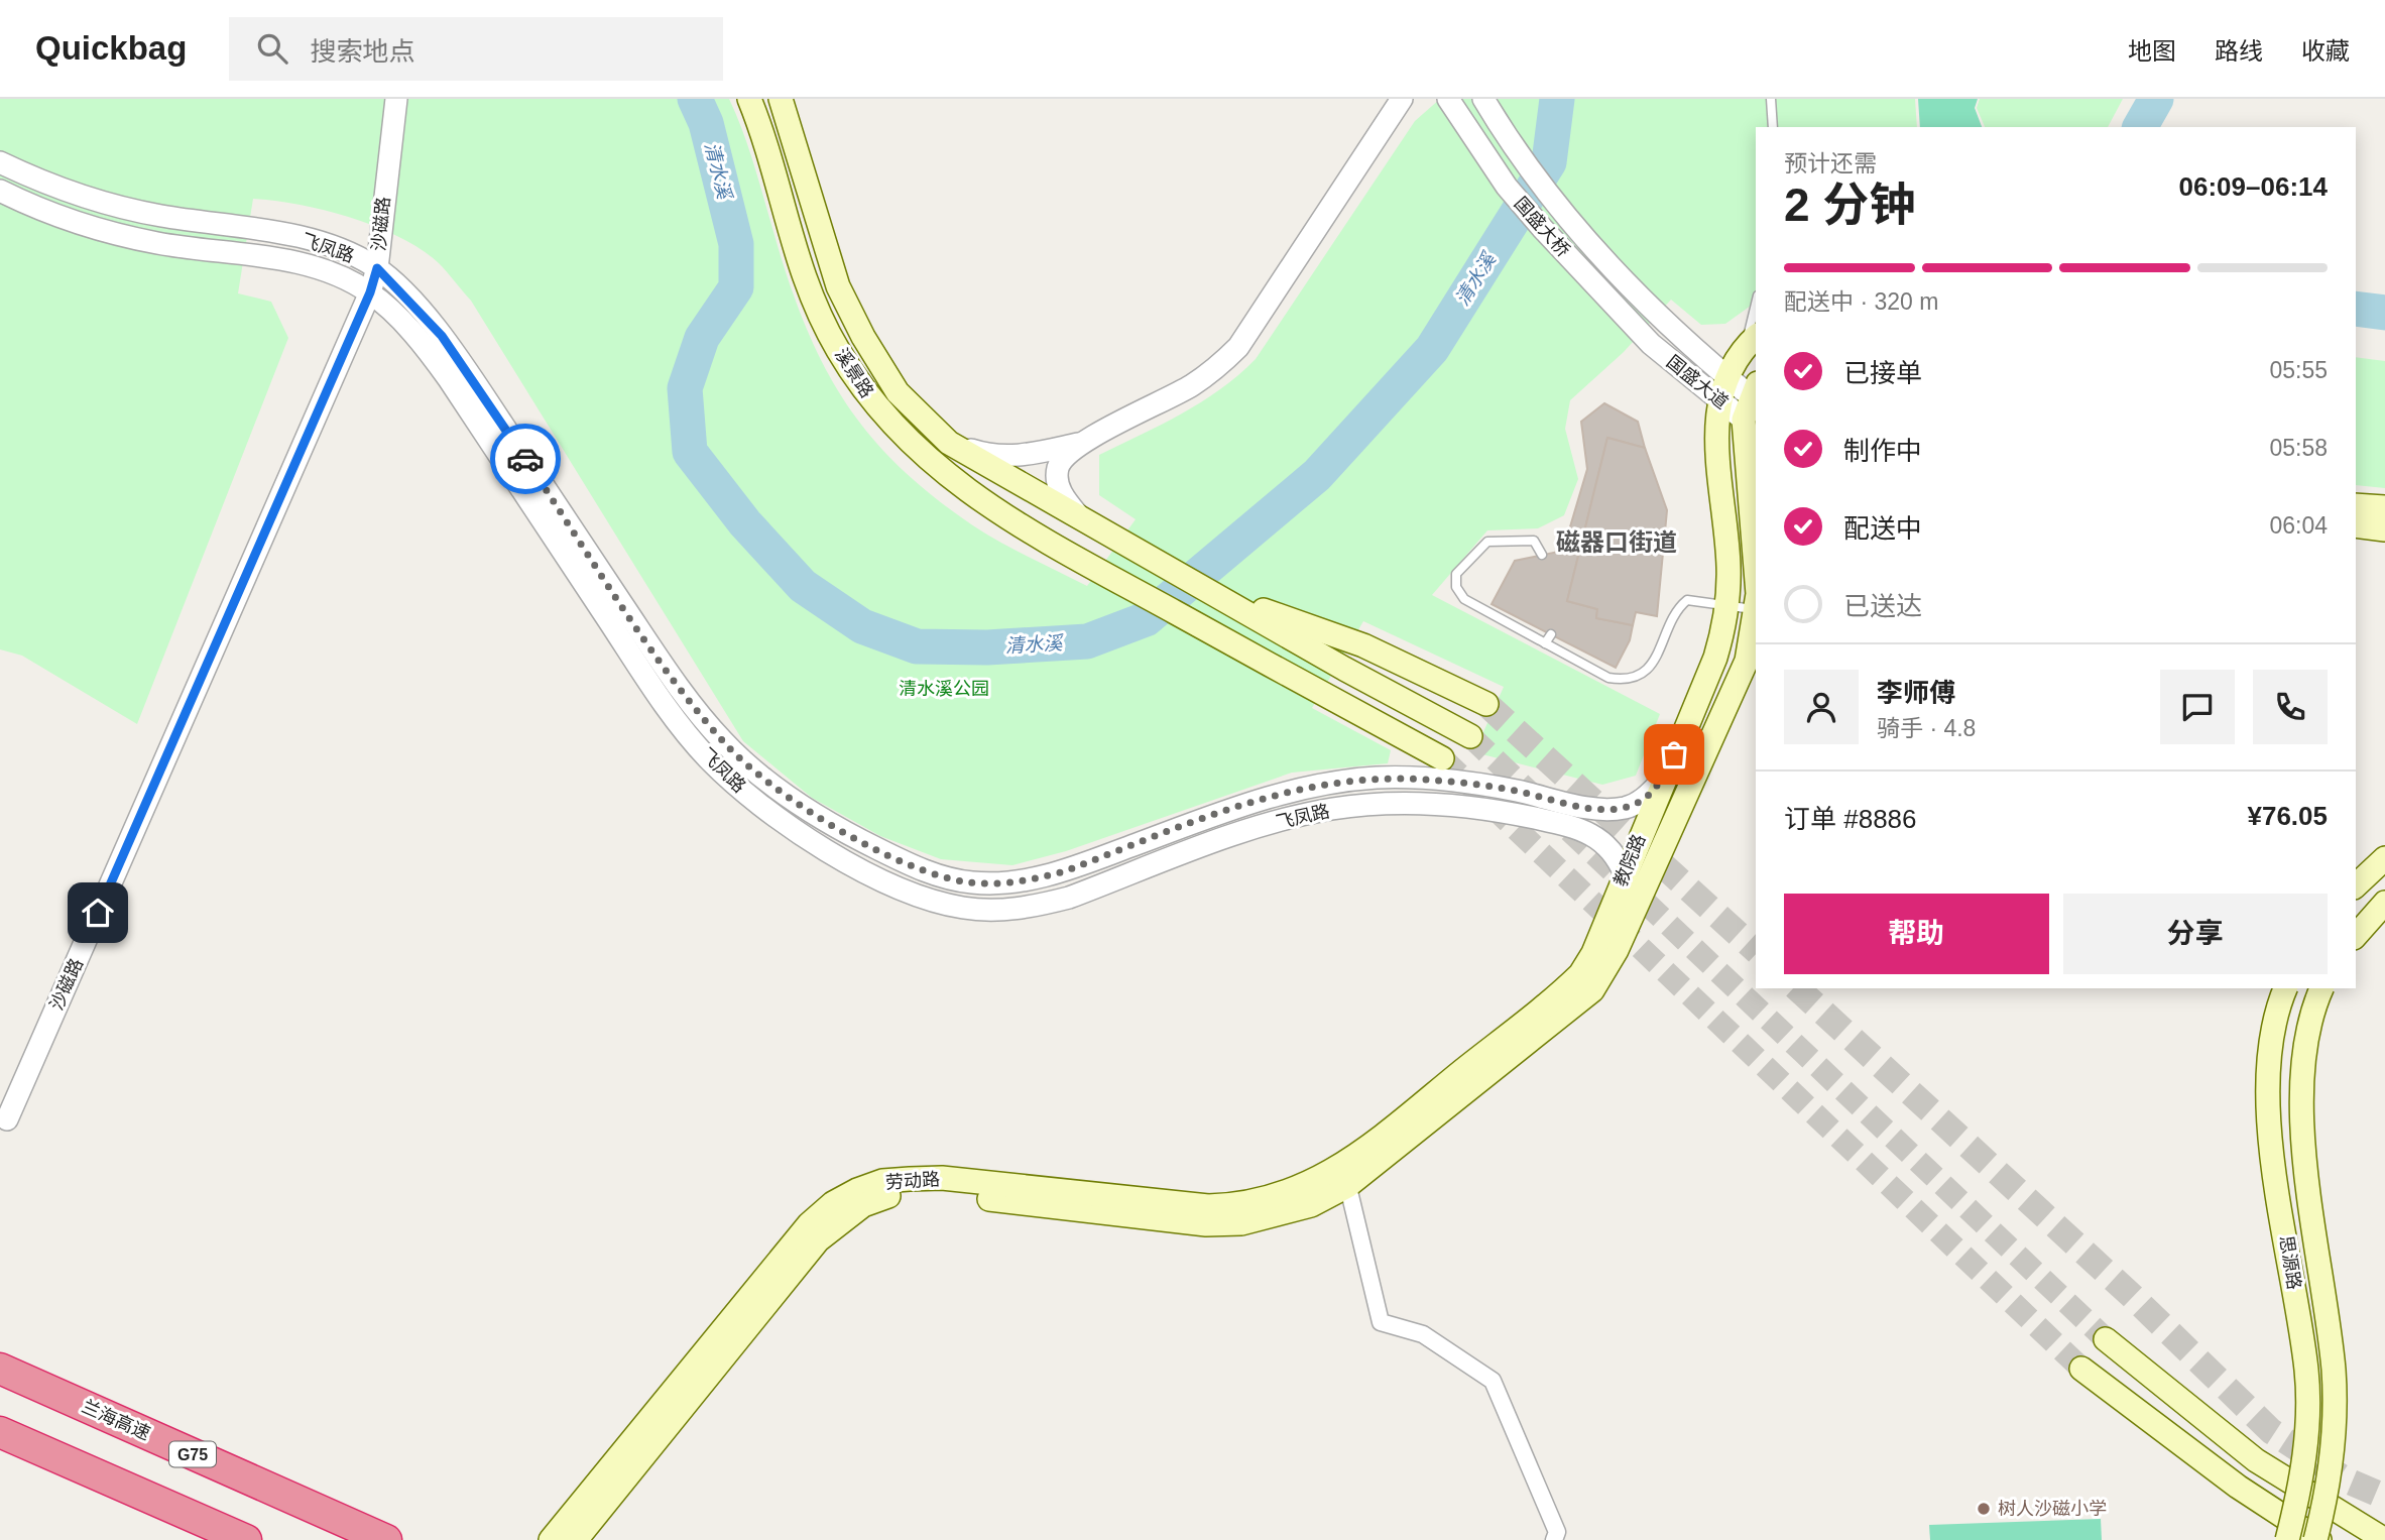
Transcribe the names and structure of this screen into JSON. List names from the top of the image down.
{
  "streets": {
    "highway": ["兰海高速", "G75"],
    "main road": [
      "溪景路",
      "教院路",
      "劳动路",
      "思源路"
    ],
    "street": [
      "沙磁路",
      "国盛大桥",
      "飞凤路",
      "国盛大道"
    ]
  },
  "crossings": [
    ["沙磁路", "飞凤路"],
    ["国盛大桥", "国盛大道"],
    ["飞凤路", "教院路"],
    ["国盛大道", "教院路"],
    ["教院路", "劳动路"]
  ],
  "districts": ["磁器口街道"],
  "water": ["清水溪"],
  "parks": ["清水溪公园"],
  "places": ["树人沙磁小学"],
  "page": {
    "header": "Quickbag",
    "search": "搜索地点",
    "nav": ["地图", "路线", "收藏"],
    "heading": ["2 分钟", "预计还需", "06:09–06:14"],
    "panel": [
      "李师傅",
      "骑手 · 4.8",
      "订单 #8886",
      "¥76.05"
    ],
    "bar": "配送中 · 320 m",
    "list": [
      ["已接单", "05:55"],
      ["制作中", "05:58"],
      ["配送中", "06:04"],
      "已送达"
    ],
    "buttons": ["帮助", "分享"]
  }
}
